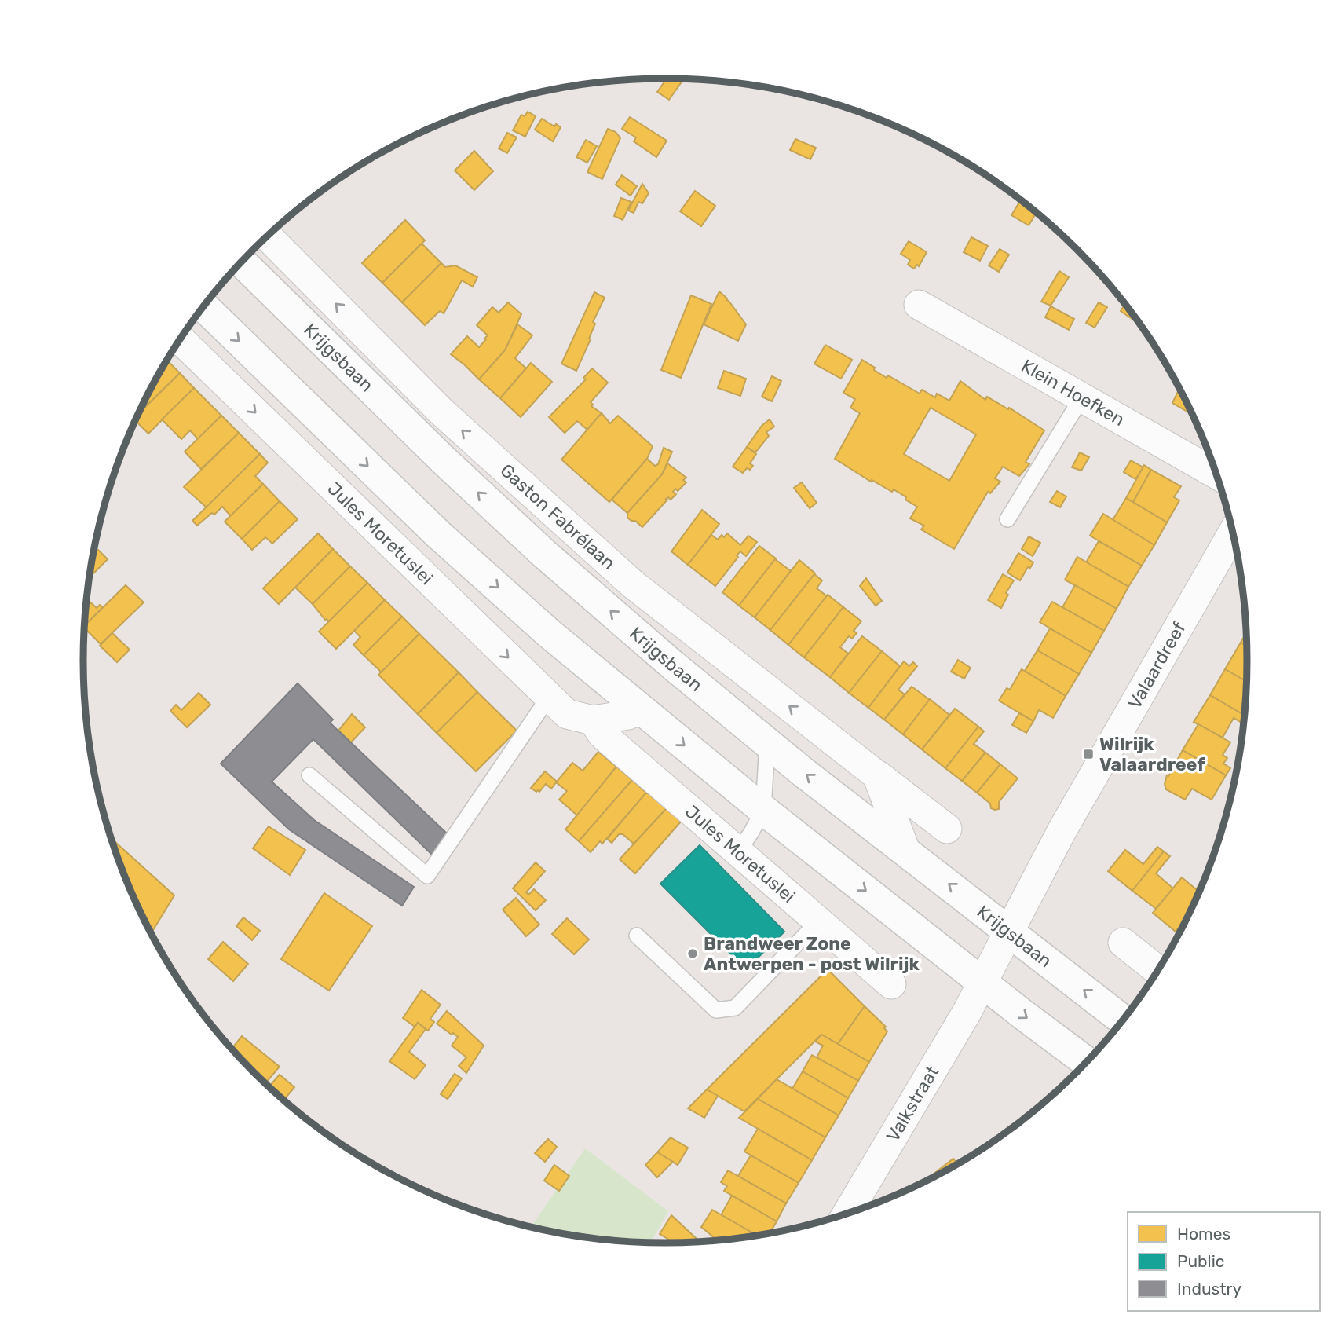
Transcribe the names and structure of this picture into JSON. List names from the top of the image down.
{
  "streets": {
    "main road": ["Krijgsbaan"],
    "street": [
      "Klein Hoefken",
      "Gaston Fabrélaan",
      "Jules Moretuslei",
      "Valaardreef",
      "Valkstraat"
    ]
  },
  "crossings": [
    ["Krijgsbaan", "Valaardreef"],
    ["Valaardreef", "Valkstraat"]
  ],
  "one_way": ["Gaston Fabrélaan", "Jules Moretuslei"],
  "places": {
    "transit": ["Wilrijk Valaardreef"],
    "other": ["Brandweer Zone Antwerpen - post Wilrijk"]
  },
  "legend": ["Homes", "Public", "Industry"]
}
